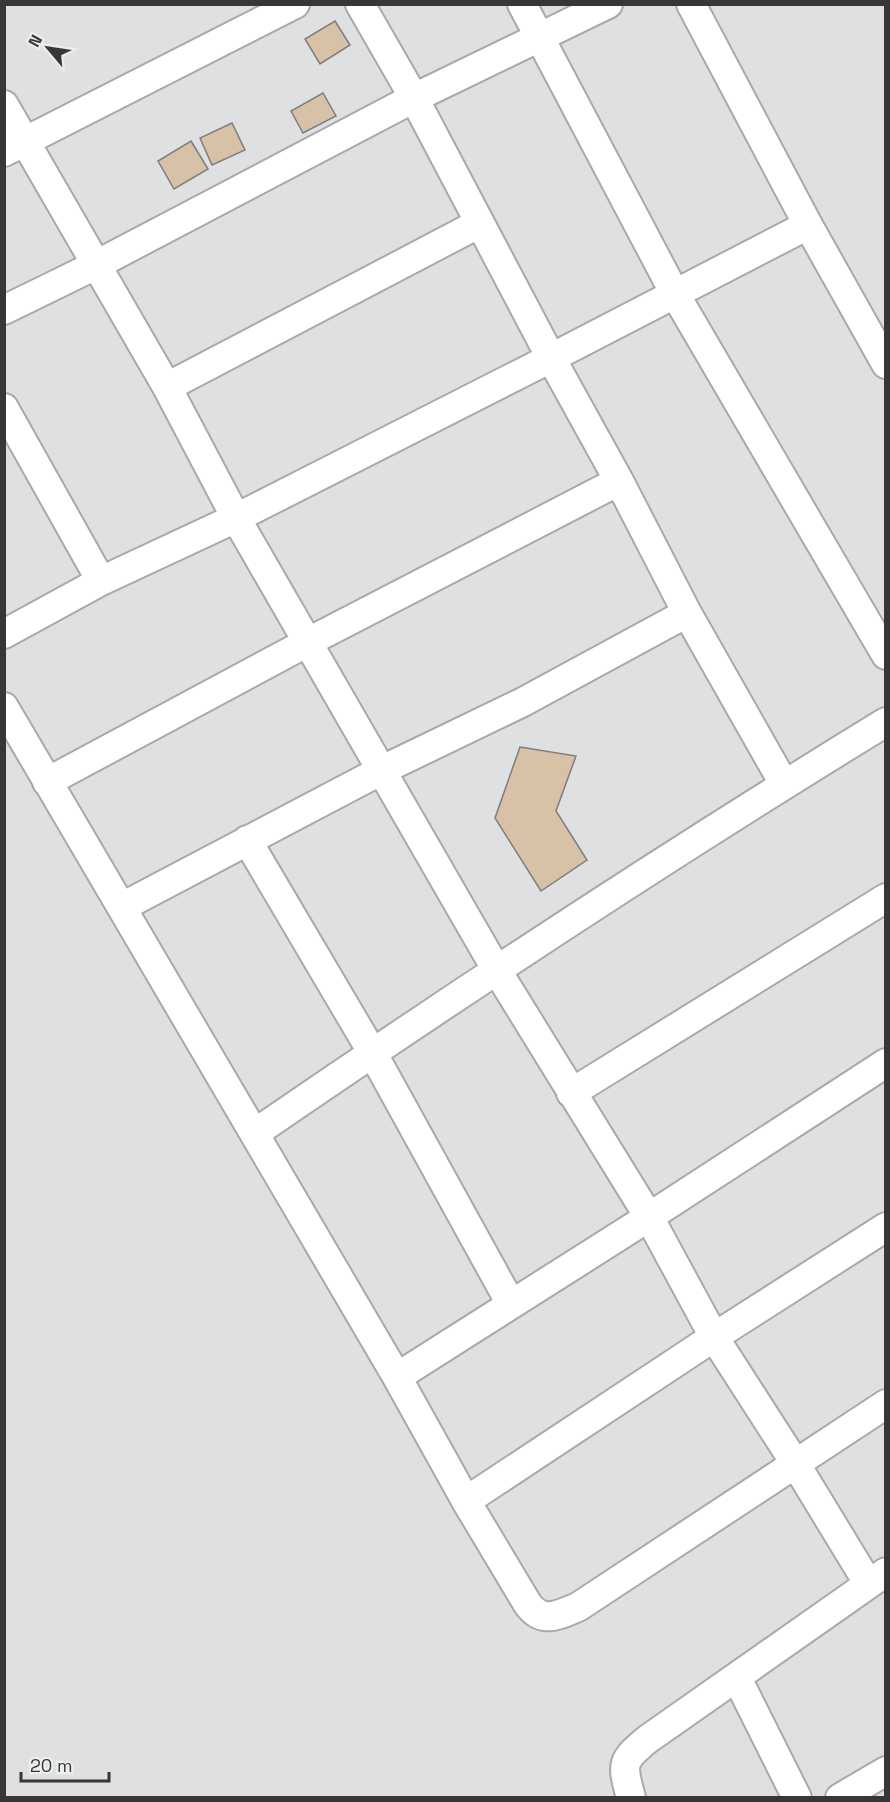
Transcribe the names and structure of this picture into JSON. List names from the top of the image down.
{
  "scale_bar": "20 m",
  "north": "top left"
}
